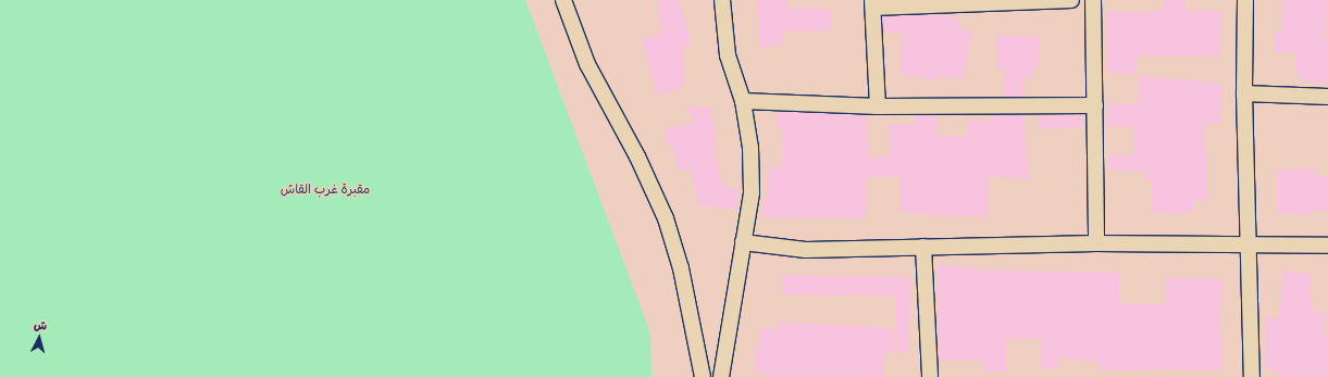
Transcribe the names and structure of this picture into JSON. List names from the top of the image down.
{
  "parks": ["مقبرة غرب القاش"],
  "north": "top"
}
